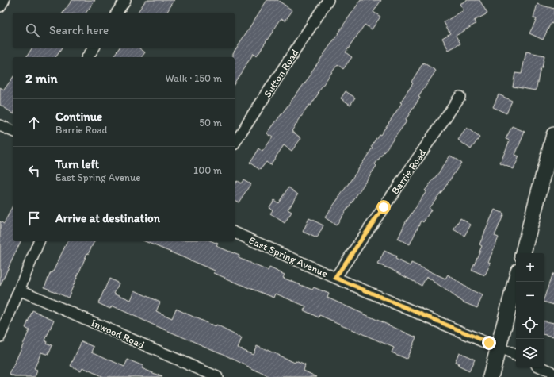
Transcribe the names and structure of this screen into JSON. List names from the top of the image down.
{
  "streets": {
    "street": [
      "Sutton Road",
      "Barrie Road",
      "East Spring Avenue",
      "Inwood Road"
    ]
  },
  "crossings": [
    ["Barrie Road", "East Spring Avenue"]
  ],
  "page": {
    "search": "Search here",
    "heading": ["2 min", "Walk · 150 m"],
    "list": [
      ["Continue", "Barrie Road", "50 m"],
      ["Turn left", "East Spring Avenue", "100 m"],
      "Arrive at destination"
    ],
    "map_buttons": ["+", "−"]
  }
}
